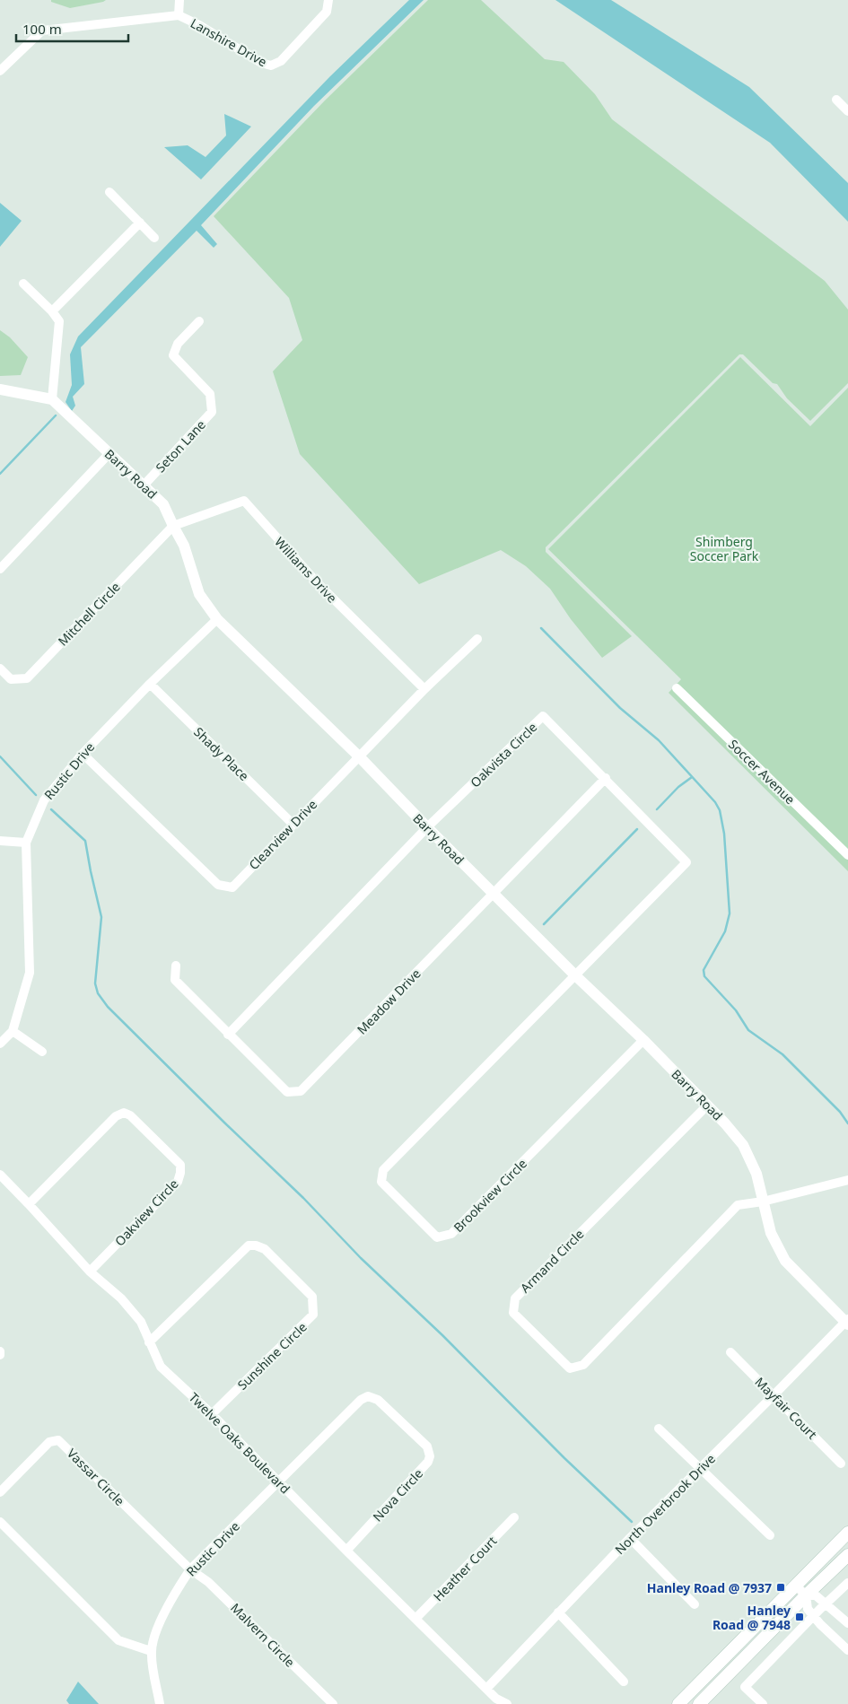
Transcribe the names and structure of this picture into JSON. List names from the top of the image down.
{
  "streets": {
    "street": [
      "Lanshire Drive",
      "Seton Lane",
      "Barry Road",
      "Williams Drive",
      "Mitchell Circle",
      "Shady Place",
      "Oakvista Circle",
      "Rustic Drive",
      "Soccer Avenue",
      "Clearview Drive",
      "Meadow Drive",
      "Brookview Circle",
      "Oakview Circle",
      "Armand Circle",
      "Sunshine Circle",
      "Mayfair Court",
      "Twelve Oaks Boulevard",
      "Vassar Circle",
      "Nova Circle",
      "North Overbrook Drive",
      "Heather Court",
      "Malvern Circle"
    ]
  },
  "crossings": [
    ["Seton Lane", "Barry Road"],
    ["Barry Road", "Williams Drive"],
    ["Barry Road", "Mitchell Circle"],
    ["Barry Road", "Oakvista Circle"],
    ["Barry Road", "Rustic Drive"],
    ["Barry Road", "Clearview Drive"],
    ["Barry Road", "Meadow Drive"],
    ["Barry Road", "Brookview Circle"],
    ["Barry Road", "Armand Circle"],
    ["Barry Road", "North Overbrook Drive"],
    ["Williams Drive", "Mitchell Circle"],
    ["Williams Drive", "Clearview Drive"],
    ["Shady Place", "Rustic Drive"],
    ["Shady Place", "Clearview Drive"],
    ["Oakvista Circle", "Meadow Drive"],
    ["Oakvista Circle", "Brookview Circle"],
    ["Rustic Drive", "Clearview Drive"],
    ["Rustic Drive", "Twelve Oaks Boulevard"],
    ["Rustic Drive", "Vassar Circle"],
    ["Rustic Drive", "Nova Circle"],
    ["Rustic Drive", "Malvern Circle"],
    ["Oakview Circle", "Twelve Oaks Boulevard"],
    ["Sunshine Circle", "Twelve Oaks Boulevard"],
    ["Mayfair Court", "North Overbrook Drive"],
    ["Twelve Oaks Boulevard", "Nova Circle"],
    ["Twelve Oaks Boulevard", "North Overbrook Drive"],
    ["Twelve Oaks Boulevard", "Heather Court"],
    ["Vassar Circle", "Malvern Circle"]
  ],
  "parks": ["Shimberg Soccer Park"],
  "places": {
    "transit": ["Hanley Road @ 7937", "Hanley Road @ 7948"]
  },
  "scale_bar": "100 m"
}
